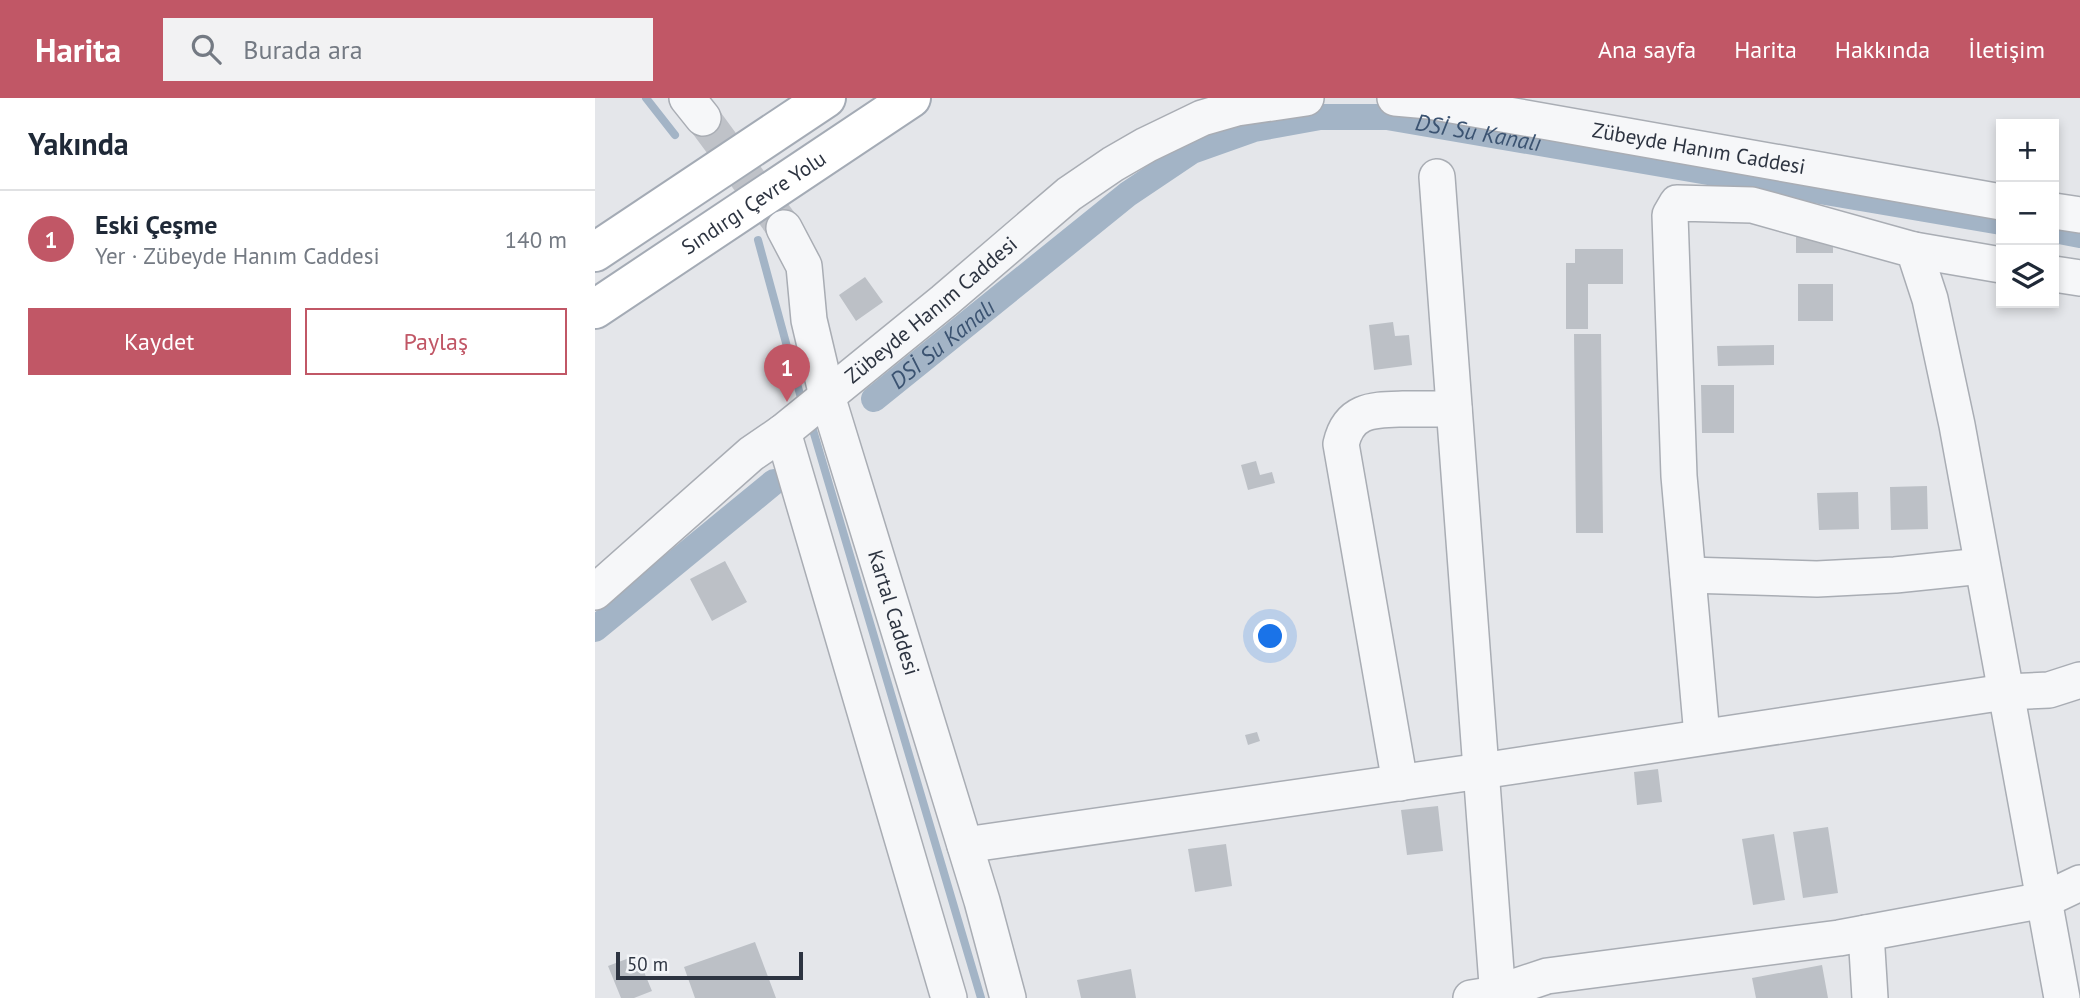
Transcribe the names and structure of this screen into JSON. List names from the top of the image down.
{
  "streets": {
    "main road": ["Sındırgı Çevre Yolu"],
    "street": ["Zübeyde Hanım Caddesi", "Kartal Caddesi"]
  },
  "crossings": [
    ["Zübeyde Hanım Caddesi", "Kartal Caddesi"]
  ],
  "water": ["DSİ Su Kanalı"],
  "scale_bar": "50 m",
  "page": {
    "header": "Harita",
    "search": "Burada ara",
    "nav": [
      "Ana sayfa",
      "Harita",
      "Hakkında",
      "İletişim"
    ],
    "heading": "Yakında",
    "map_buttons": ["+", "−"],
    "list": [
      {
        "mark": "1",
        "name": "Eski Çeşme",
        "note": "Yer · Zübeyde Hanım Caddesi",
        "value": "140 m"
      }
    ],
    "buttons": ["Kaydet", "Paylaş"],
    "pins": "1",
    "scale": "50 m"
  }
}
